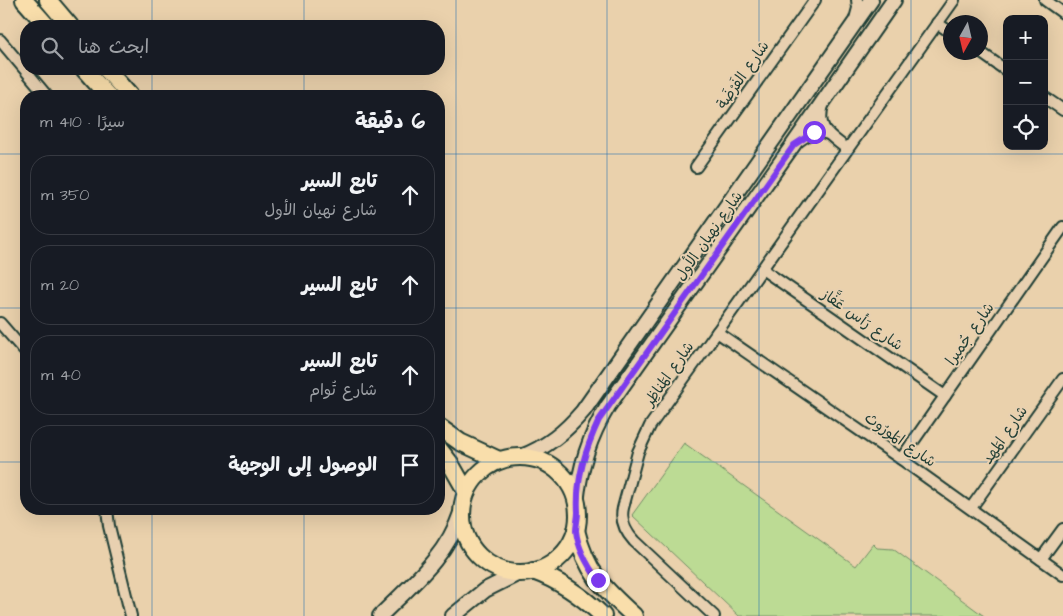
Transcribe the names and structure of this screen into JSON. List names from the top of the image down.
{
  "streets": {
    "main road": ["شارع نهيان الأول"],
    "street": [
      "شارع الفَرْضَة",
      "شارع رَأس عَفَّاز",
      "شارع جُميرا",
      "شارع المَناظِر",
      "شارع المَهد",
      "شارع المَورُوث"
    ]
  },
  "crossings": [
    ["شارع رَأس عَفَّاز", "شارع جُميرا"],
    ["شارع رَأس عَفَّاز", "شارع المَناظِر"],
    ["شارع جُميرا", "شارع المَورُوث"],
    ["شارع المَناظِر", "شارع المَورُوث"],
    ["شارع المَهد", "شارع المَورُوث"]
  ],
  "north": "bottom",
  "page": {
    "map_buttons": ["+", "−"],
    "search": "ابحث هنا",
    "heading": ["6 دقيقة", "سيرًا · 410 m"],
    "list": [
      ["تابع السير", "شارع نهيان الأول", "350 m"],
      ["تابع السير", "20 m"],
      ["تابع السير", "شارع تُوام", "40 m"],
      "الوصول إلى الوجهة"
    ]
  }
}
